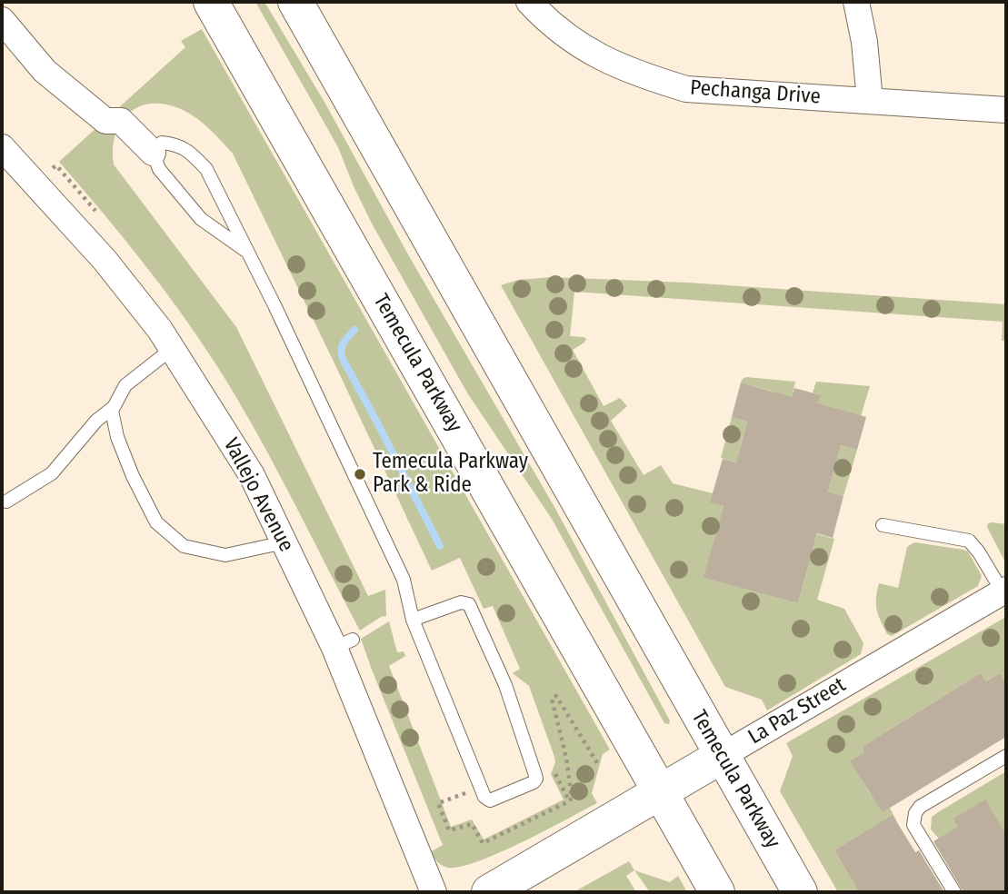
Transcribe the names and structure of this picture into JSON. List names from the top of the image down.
{
  "streets": {
    "main road": ["Temecula Parkway", "La Paz Street"],
    "street": ["Pechanga Drive", "Vallejo Avenue"]
  },
  "crossings": [
    ["Temecula Parkway", "La Paz Street"]
  ],
  "places": ["Temecula Parkway Park & Ride"]
}
